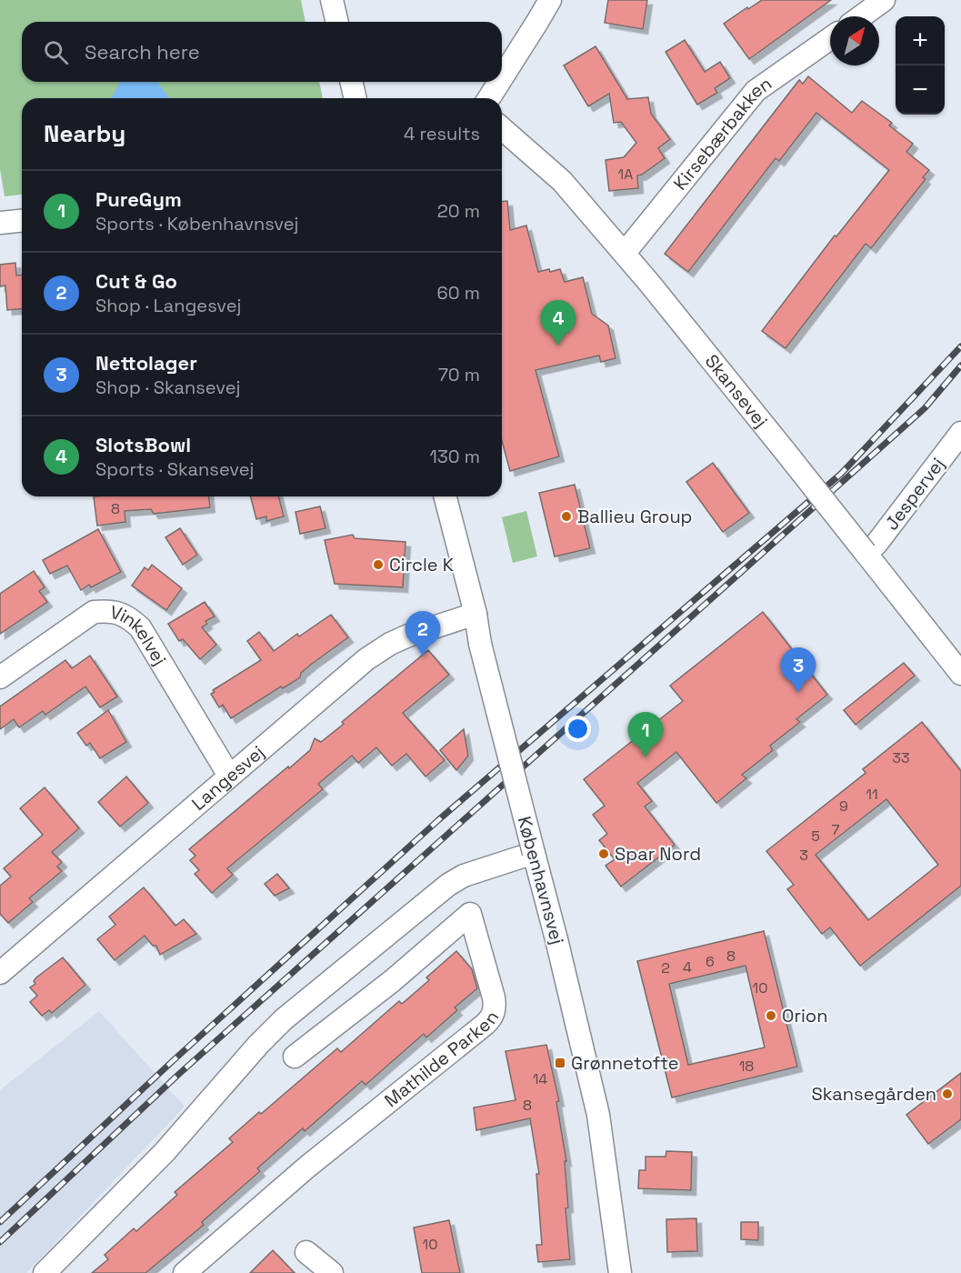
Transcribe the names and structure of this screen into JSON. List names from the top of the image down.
{
  "streets": {
    "street": [
      "Kirsebærbakken",
      "Skansevej",
      "Jespervej",
      "Vinkelvej",
      "Langesvej",
      "Københavnsvej",
      "Mathilde Parken"
    ]
  },
  "crossings": [
    ["Kirsebærbakken", "Skansevej"],
    ["Skansevej", "Jespervej"],
    ["Vinkelvej", "Langesvej"],
    ["Langesvej", "Københavnsvej"]
  ],
  "places": {
    "other": [
      "Ballieu Group",
      "Circle K",
      "Spar Nord",
      "Orion",
      "Skansegården"
    ],
    "transit": ["Grønnetofte"]
  },
  "house_numbers": [
    "1A",
    "8",
    "33",
    "11",
    "9",
    "7",
    "5",
    "3",
    "8",
    "6",
    "4",
    "2",
    "10",
    "18",
    "14",
    "8",
    "10"
  ],
  "north": "top right",
  "page": {
    "map_buttons": ["+", "−"],
    "search": "Search here",
    "heading": ["Nearby", "4 results"],
    "list": [
      {
        "mark": "1",
        "name": "PureGym",
        "note": "Sports · Københavnsvej",
        "value": "20 m"
      },
      {
        "mark": "2",
        "name": "Cut & Go",
        "note": "Shop · Langesvej",
        "value": "60 m"
      },
      {
        "mark": "3",
        "name": "Nettolager",
        "note": "Shop · Skansevej",
        "value": "70 m"
      },
      {
        "mark": "4",
        "name": "SlotsBowl",
        "note": "Sports · Skansevej",
        "value": "130 m"
      }
    ],
    "pins": [
      "4",
      "2",
      "3",
      "1"
    ]
  }
}
